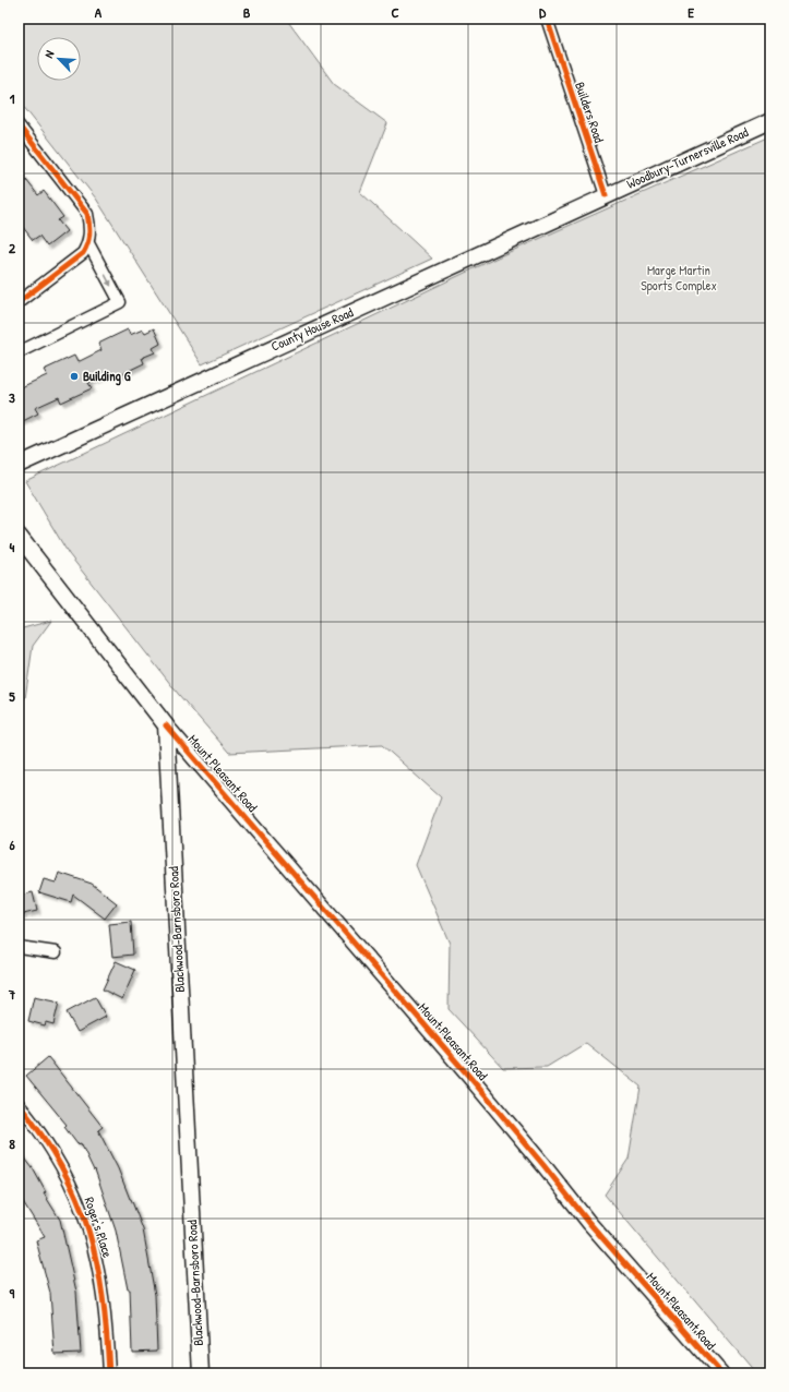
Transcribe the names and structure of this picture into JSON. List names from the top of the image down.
{
  "streets": {
    "main road": ["Woodbury-Turnersville Road", "County House Road", "Blackwood-Barnsboro Road"],
    "street": ["Builders Road", "Mount Pleasant Road", "Roger's Place"]
  },
  "crossings": [
    ["Builders Road", "Woodbury-Turnersville Road"],
    ["Builders Road", "County House Road"],
    ["Woodbury-Turnersville Road", "County House Road"],
    ["Mount Pleasant Road", "Blackwood-Barnsboro Road"]
  ],
  "parks": ["Marge Martin Sports Complex"],
  "places": ["Building G"],
  "north": "top left",
  "grid": {
    "columns": [
      "A",
      "B",
      "C",
      "D",
      "E"
    ],
    "rows": [
      "1",
      "2",
      "3",
      "4",
      "5",
      "6",
      "7",
      "8",
      "9"
    ]
  }
}
